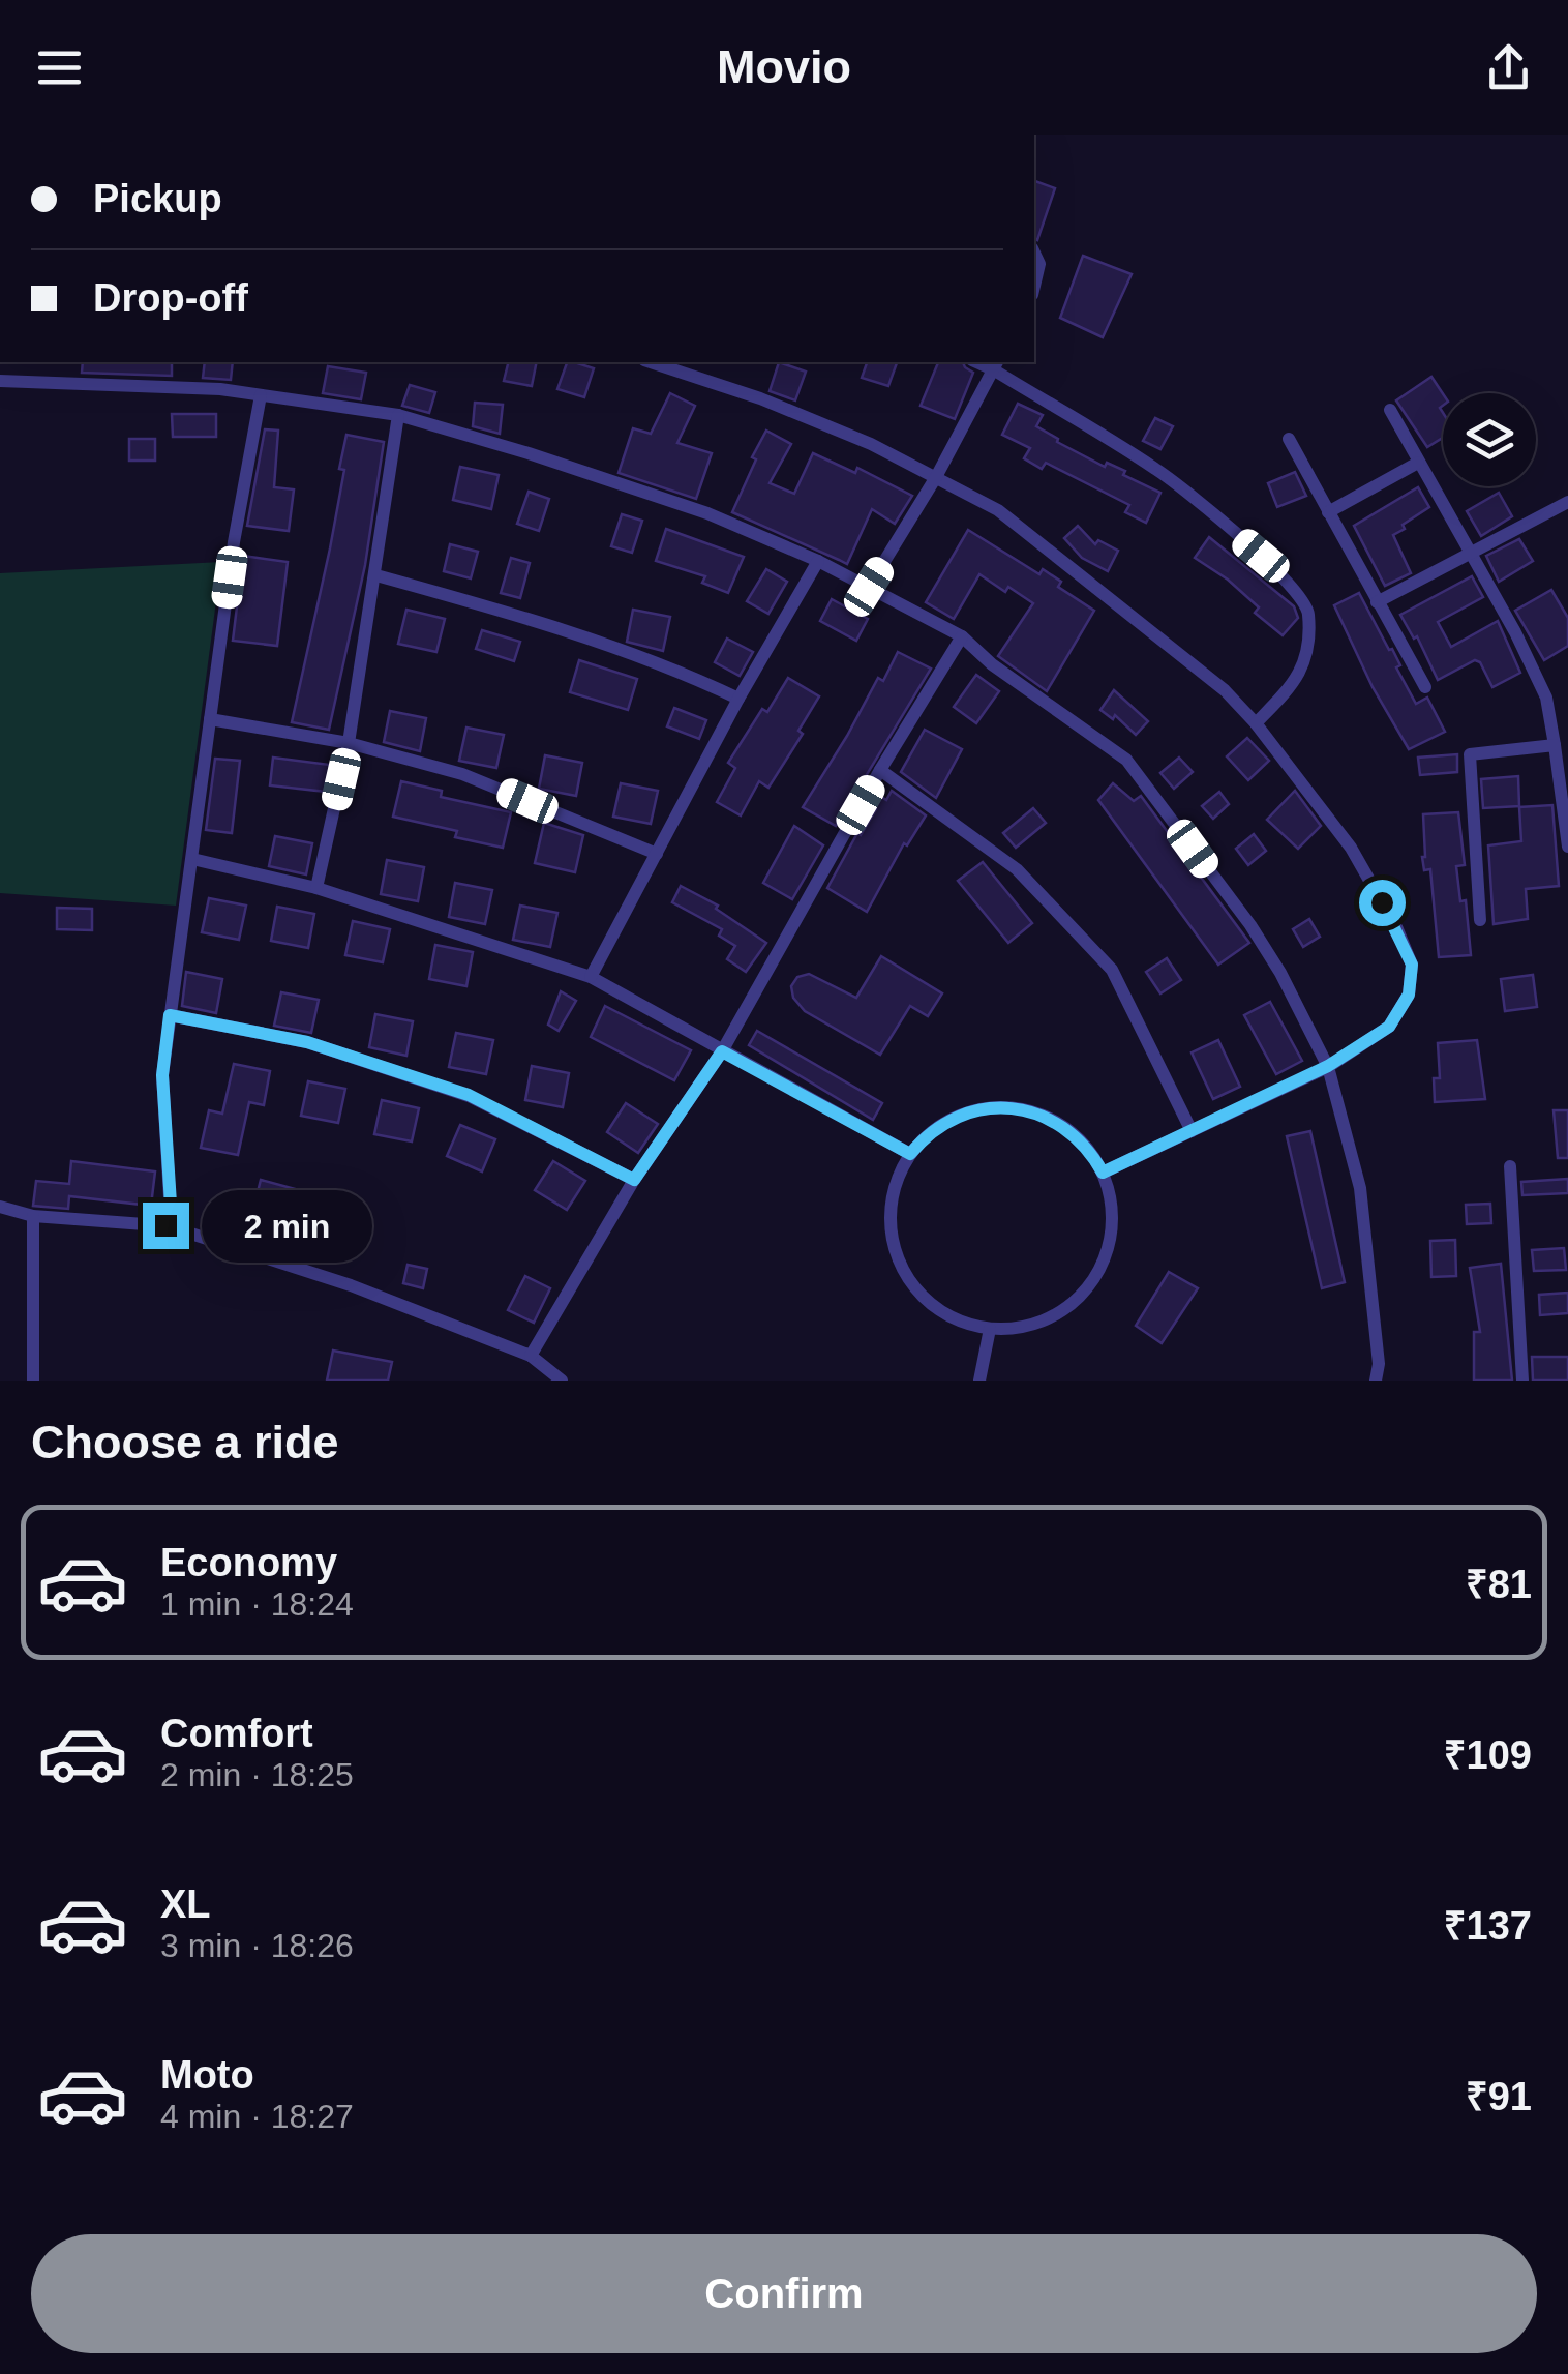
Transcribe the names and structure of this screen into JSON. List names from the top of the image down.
{
  "page": {
    "header": "Movio",
    "banner": ["Pickup", "Drop-off"],
    "bubble": "2 min",
    "heading": "Choose a ride",
    "list": [
      {
        "name": "Economy",
        "note": "1 min · 18:24",
        "value": "₹81"
      },
      {
        "name": "Comfort",
        "note": "2 min · 18:25",
        "value": "₹109"
      },
      {
        "name": "XL",
        "note": "3 min · 18:26",
        "value": "₹137"
      },
      {
        "name": "Moto",
        "note": "4 min · 18:27",
        "value": "₹91"
      }
    ],
    "buttons": "Confirm"
  }
}
